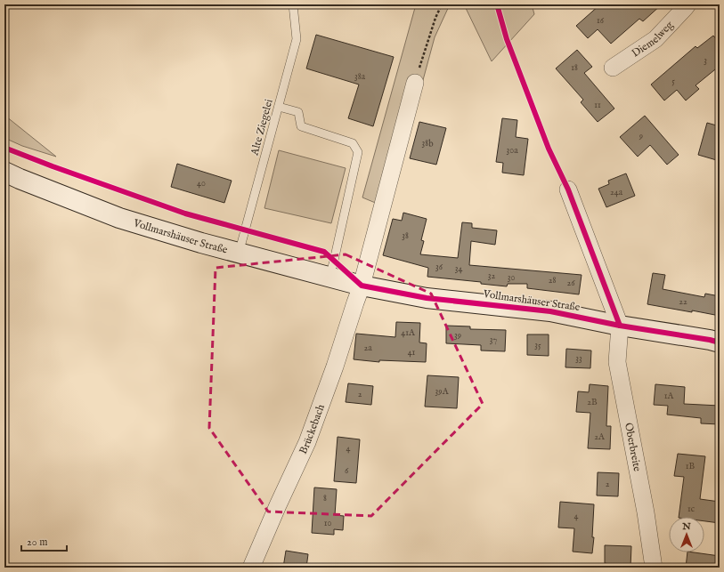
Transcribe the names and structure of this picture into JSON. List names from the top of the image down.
{
  "streets": {
    "main road": ["Vollmarshäuser Straße"],
    "street": ["Diemelweg", "Brückebach", "Oberbreite"],
    "lane": ["Alte Ziegelei"]
  },
  "crossings": [
    ["Alte Ziegelei", "Vollmarshäuser Straße"],
    ["Vollmarshäuser Straße", "Brückebach"],
    ["Vollmarshäuser Straße", "Oberbreite"]
  ],
  "house_numbers": [
    "16",
    "3",
    "18",
    "38a",
    "5",
    "11",
    "9",
    "38b",
    "30a",
    "40",
    "24a",
    "38",
    "36",
    "34",
    "32",
    "30",
    "28",
    "26",
    "22",
    "41A",
    "39",
    "37",
    "35",
    "2a",
    "41",
    "33",
    "39A",
    "2",
    "1A",
    "2B",
    "2A",
    "4",
    "1B",
    "6",
    "2",
    "8",
    "1c",
    "4",
    "10"
  ],
  "scale_bar": "20 m",
  "north": "top"
}
